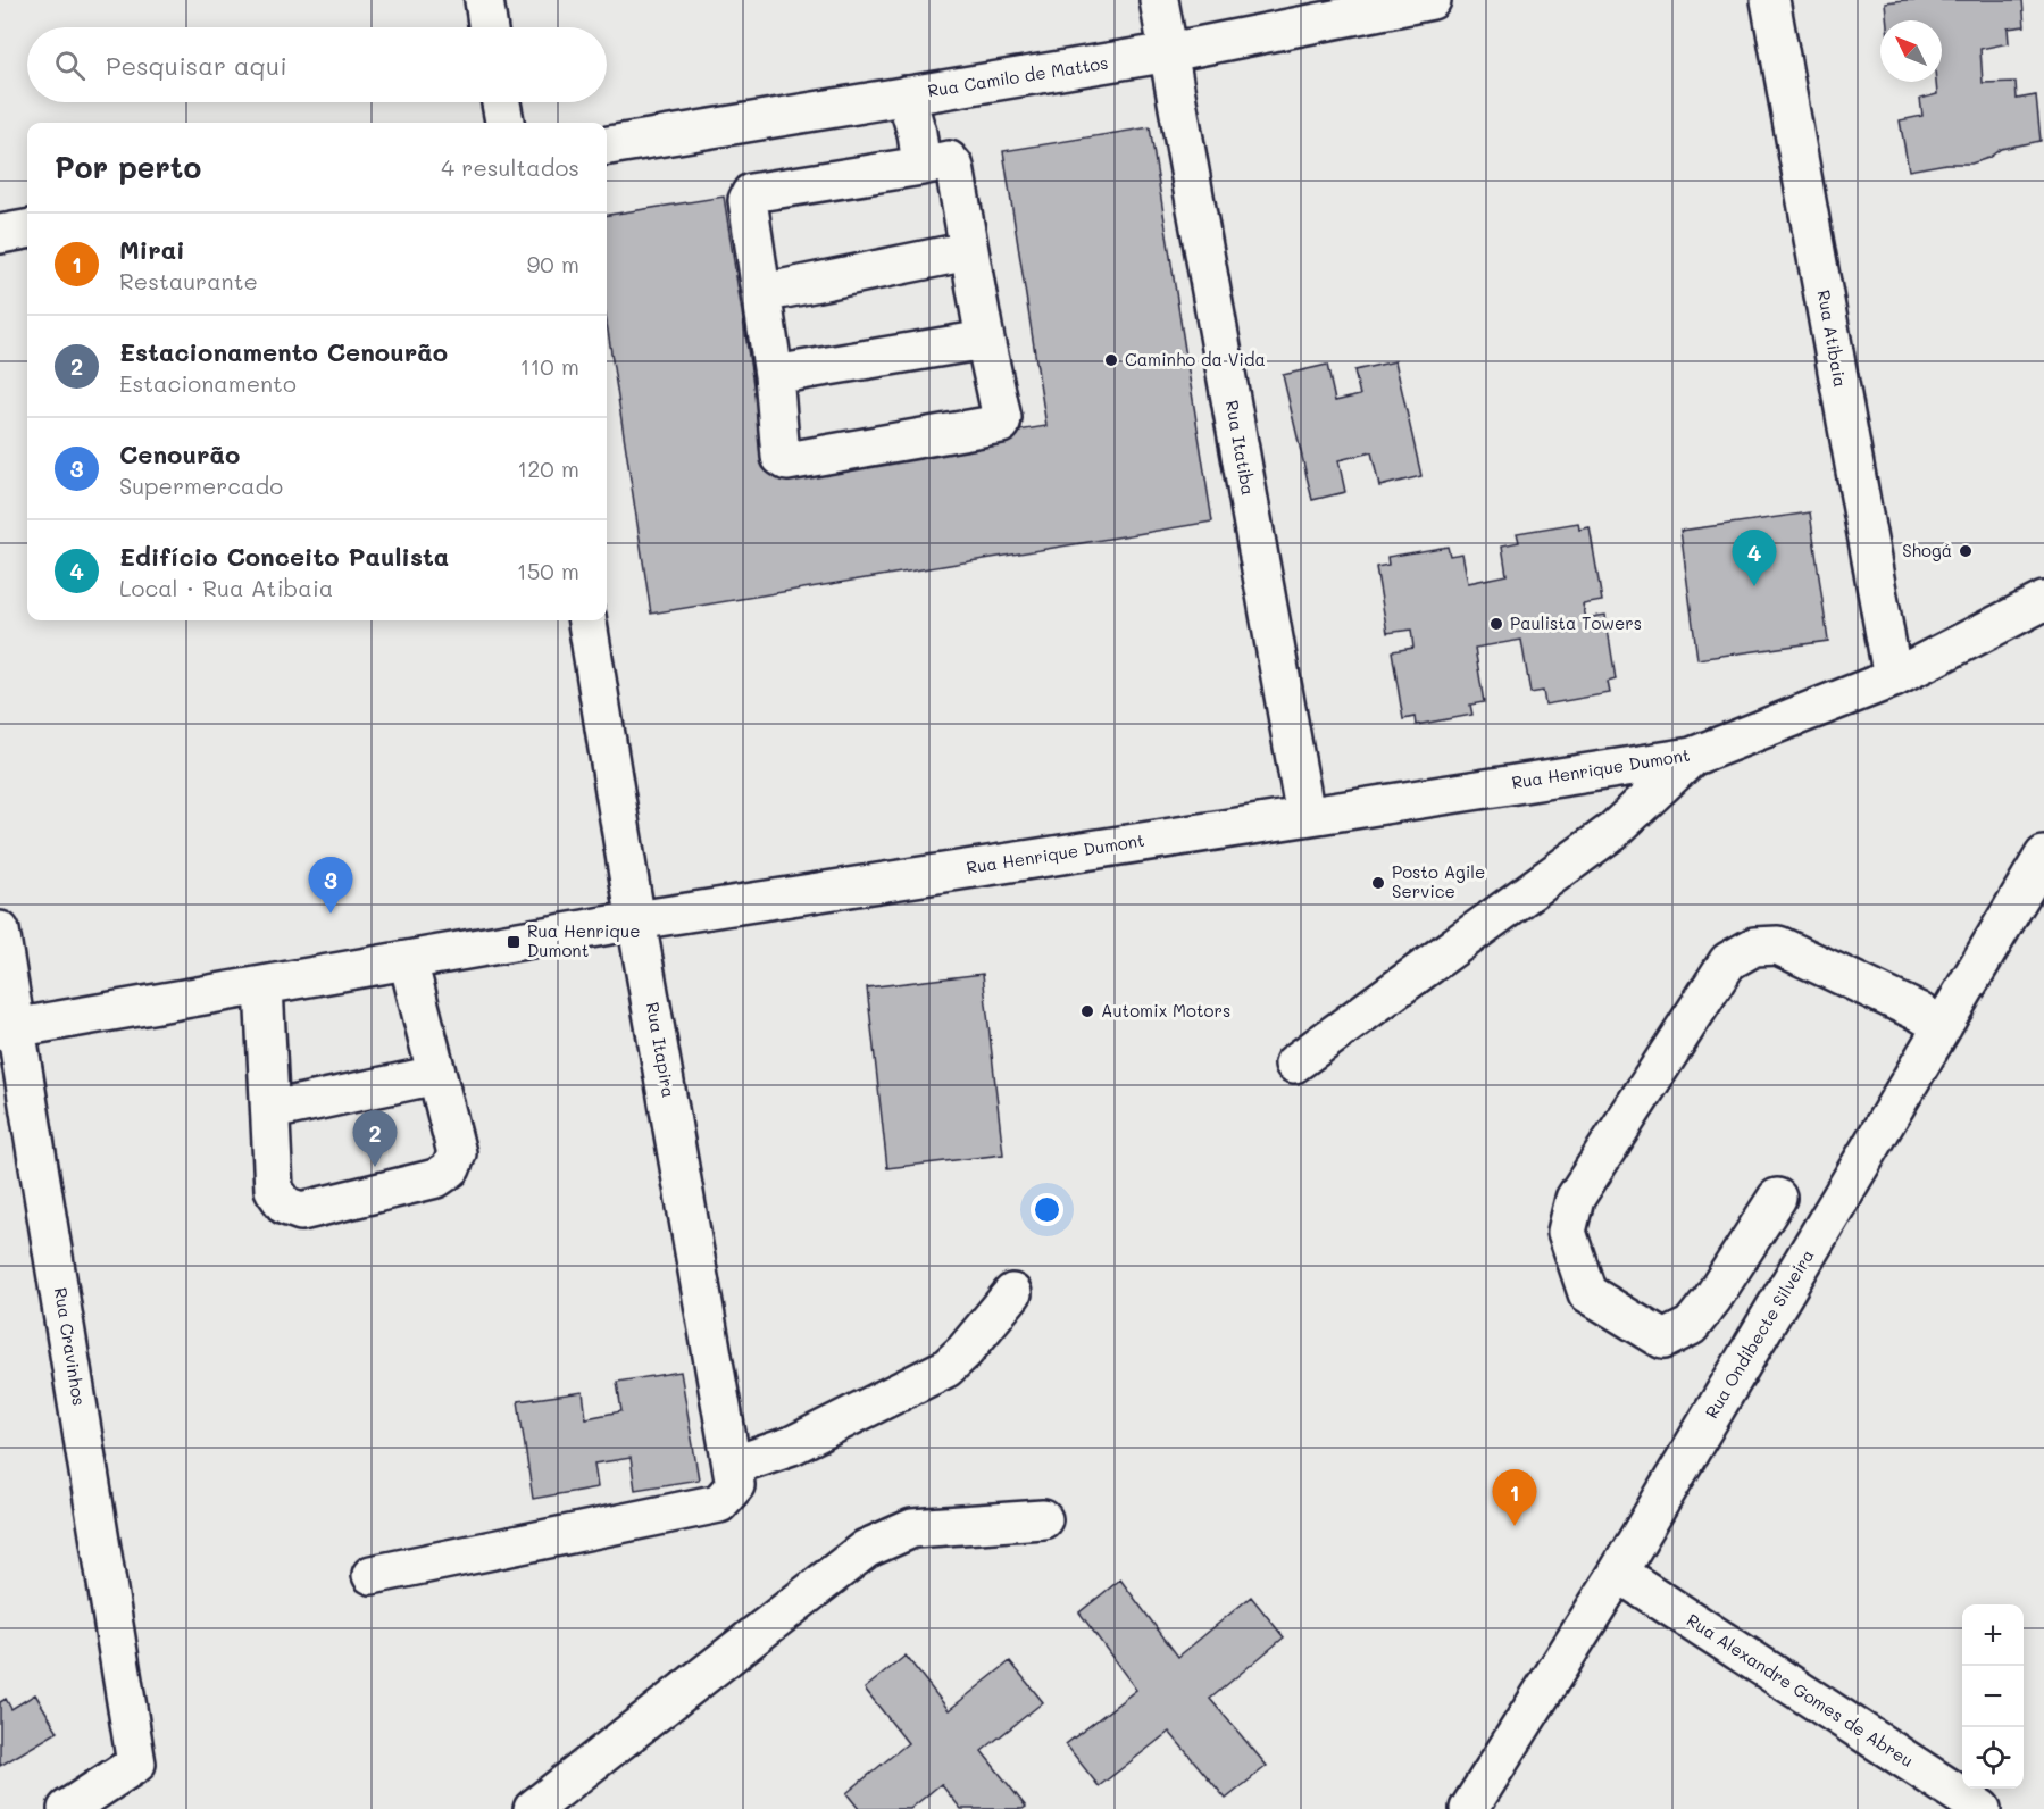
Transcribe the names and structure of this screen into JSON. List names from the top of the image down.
{
  "streets": {
    "street": [
      "Rua Camilo de Mattos",
      "Rua Atibaia",
      "Rua Itatiba",
      "Rua Henrique Dumont",
      "Rua Itapira",
      "Rua Ondibecte Silveira",
      "Rua Cravinhos",
      "Rua Alexandre Gomes de Abreu"
    ]
  },
  "crossings": [
    ["Rua Camilo de Mattos", "Rua Itatiba"],
    ["Rua Atibaia", "Rua Henrique Dumont"],
    ["Rua Itatiba", "Rua Henrique Dumont"],
    ["Rua Henrique Dumont", "Rua Itapira"],
    ["Rua Henrique Dumont", "Rua Cravinhos"],
    ["Rua Ondibecte Silveira", "Rua Alexandre Gomes de Abreu"]
  ],
  "places": {
    "other": [
      "Caminho da Vida",
      "Shogá",
      "Paulista Towers",
      "Posto Agile Service",
      "Automix Motors"
    ],
    "transit": ["Rua Henrique Dumont"]
  },
  "north": "top left",
  "page": {
    "search": "Pesquisar aqui",
    "heading": ["Por perto", "4 resultados"],
    "list": [
      {
        "mark": "1",
        "name": "Mirai",
        "note": "Restaurante",
        "value": "90 m"
      },
      {
        "mark": "2",
        "name": "Estacionamento Cenourão",
        "note": "Estacionamento",
        "value": "110 m"
      },
      {
        "mark": "3",
        "name": "Cenourão",
        "note": "Supermercado",
        "value": "120 m"
      },
      {
        "mark": "4",
        "name": "Edifício Conceito Paulista",
        "note": "Local · Rua Atibaia",
        "value": "150 m"
      }
    ],
    "pins": [
      "4",
      "3",
      "2",
      "1"
    ],
    "map_buttons": ["+", "−"]
  }
}
